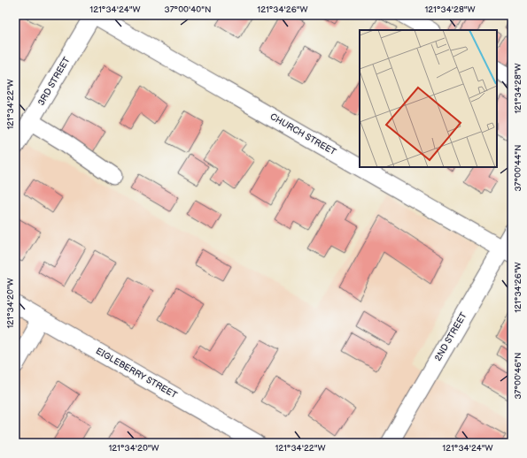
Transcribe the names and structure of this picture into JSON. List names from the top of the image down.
{
  "streets": {
    "street": [
      "3RD STREET",
      "CHURCH STREET",
      "2ND STREET",
      "EIGLEBERRY STREET"
    ]
  },
  "crossings": [
    ["3RD STREET", "CHURCH STREET"],
    ["CHURCH STREET", "2ND STREET"]
  ],
  "coordinates": [
    "121°34'24\"W",
    "37°00'40\"N",
    "121°34'26\"W",
    "121°34'28\"W",
    "121°34'22\"W",
    "37°00'44\"N",
    "121°34'20\"W",
    "37°00'46\"N"
  ]
}
